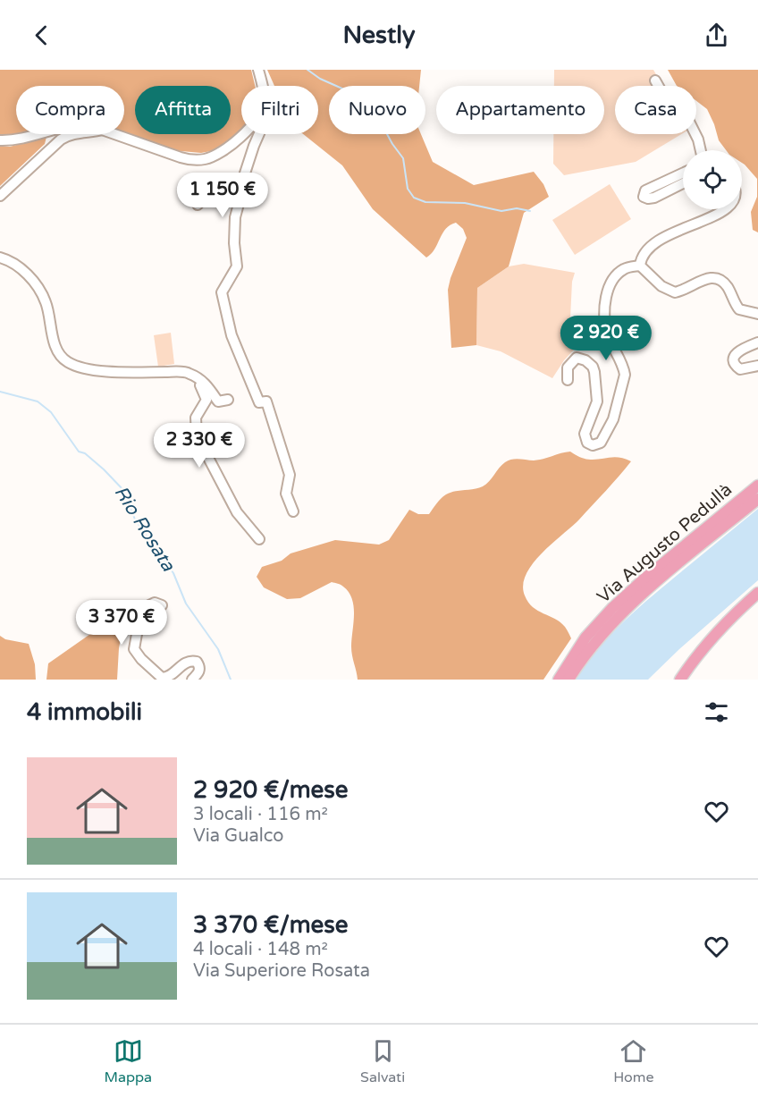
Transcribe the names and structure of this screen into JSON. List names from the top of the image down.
{
  "streets": {
    "main road": ["Via Augusto Pedullà"]
  },
  "water": ["Rio Rosata"],
  "page": {
    "header": "Nestly",
    "chip": [
      "Compra",
      "Affitta",
      "Filtri",
      "Nuovo",
      "Appartamento",
      "Casa"
    ],
    "price": [
      "1 150 €",
      "2 920 €",
      "2 330 €",
      "3 370 €"
    ],
    "heading": "4 immobili",
    "list": [
      {
        "name": "2 920 €/mese",
        "note": "3 locali · 116 m² · Via Gualco"
      },
      {
        "name": "3 370 €/mese",
        "note": "4 locali · 148 m² · Via Superiore Rosata"
      }
    ],
    "tabs": ["Mappa", "Salvati", "Home"]
  }
}
